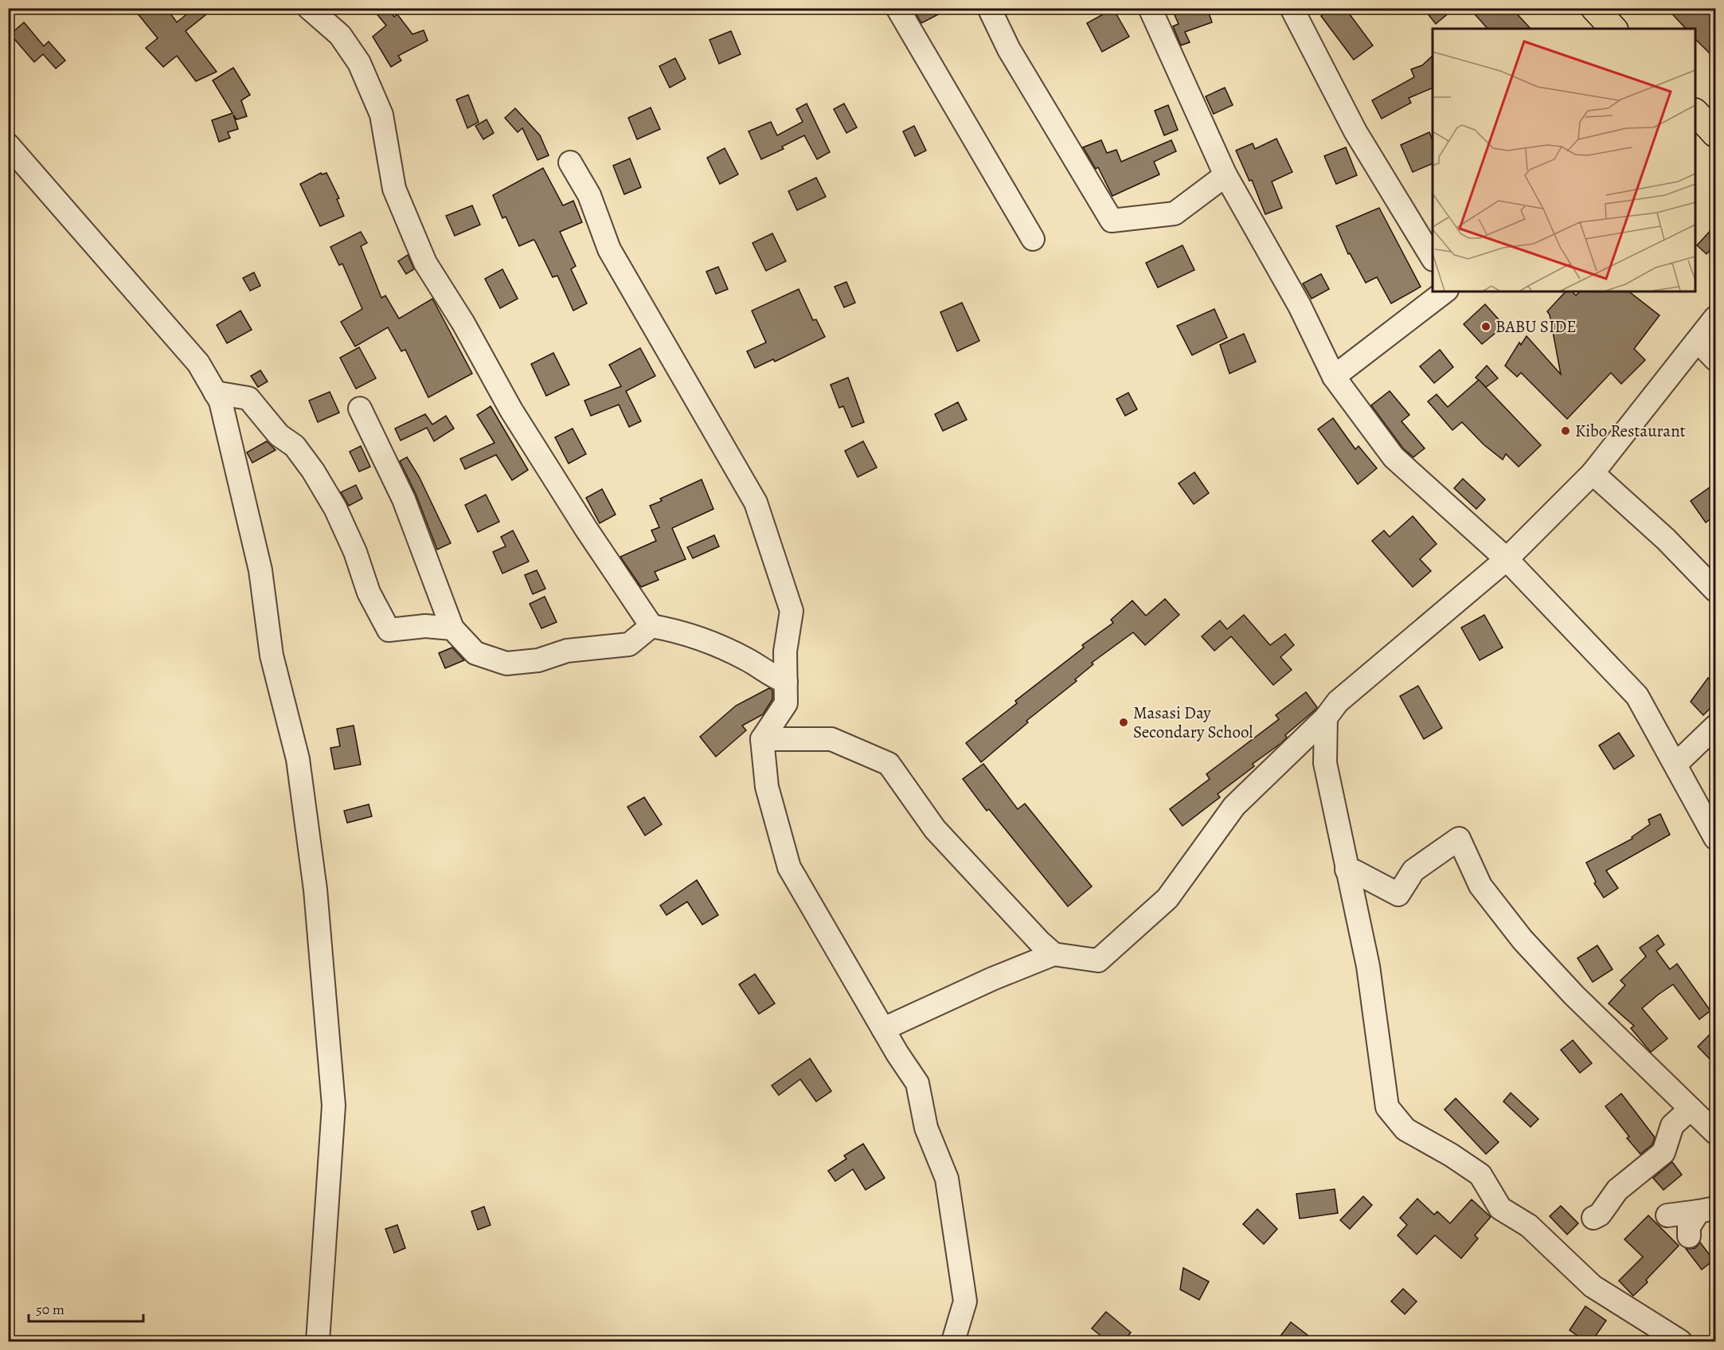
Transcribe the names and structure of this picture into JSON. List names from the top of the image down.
{
  "places": ["BABU SIDE", "Kibo Restaurant", "Masasi Day Secondary School"],
  "scale_bar": "50 m"
}
